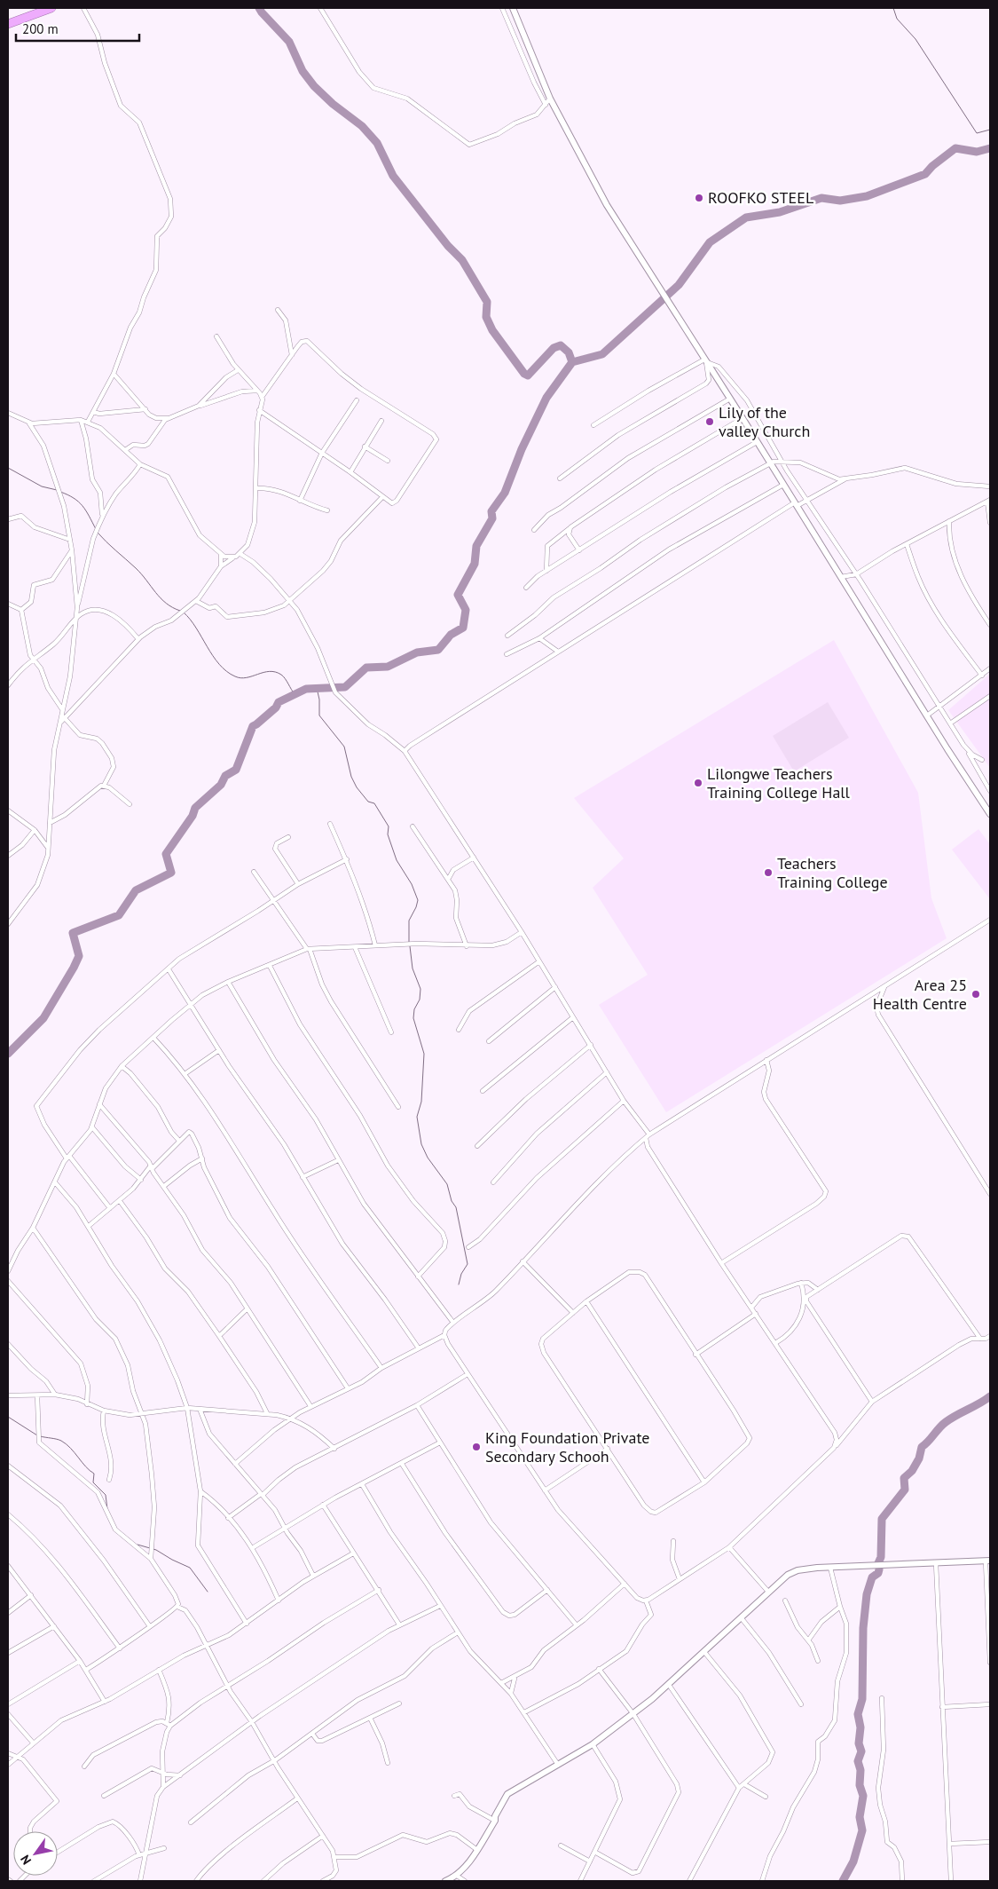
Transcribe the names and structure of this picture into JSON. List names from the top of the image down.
{
  "places": [
    "ROOFKO STEEL",
    "Lily of the valley Church",
    "Lilongwe Teachers Training College Hall",
    "Teachers Training College",
    "Area 25 Health Centre",
    "King Foundation Private Secondary Schooh"
  ],
  "scale_bar": "200 m",
  "north": "bottom left"
}
